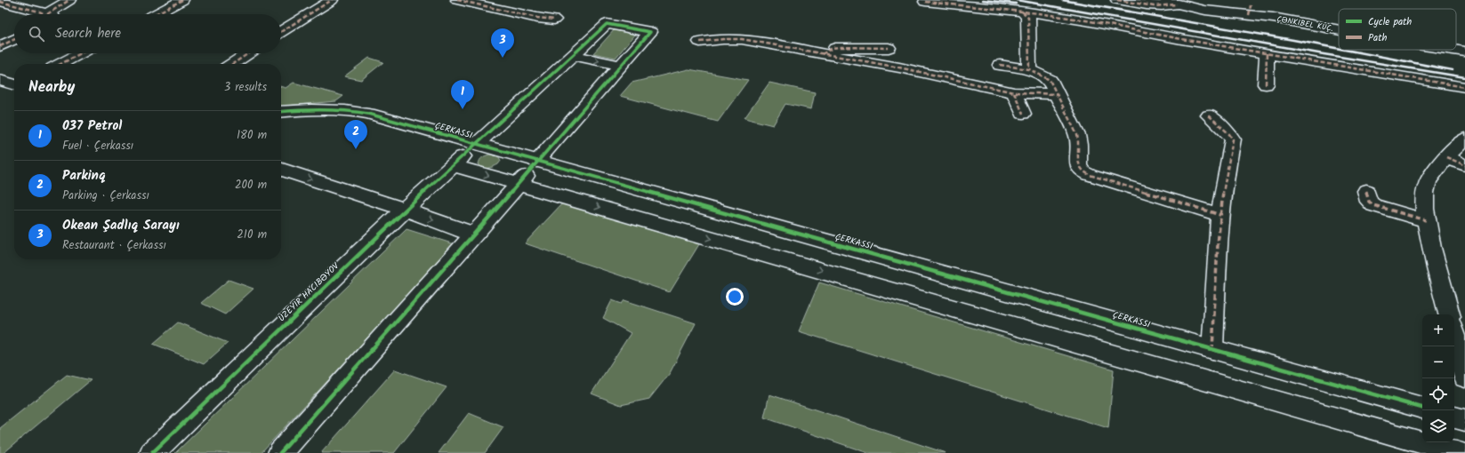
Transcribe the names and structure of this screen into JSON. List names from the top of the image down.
{
  "streets": {
    "street": ["ÇƏNKIBEL KÜÇ."],
    "cycle path": ["ÇERKASSI"]
  },
  "legend": ["Cycle path", "Path"],
  "page": {
    "search": "Search here",
    "pins": ["3", "1", "2"],
    "heading": ["Nearby", "3 results"],
    "list": [
      {
        "mark": "1",
        "name": "037 Petrol",
        "note": "Fuel · Çerkassı",
        "value": "180 m"
      },
      {
        "mark": "2",
        "name": "Parkinq",
        "note": "Parking · Çerkassı",
        "value": "200 m"
      },
      {
        "mark": "3",
        "name": "Okean Şadlıq Sarayı",
        "note": "Restaurant · Çerkassı",
        "value": "210 m"
      }
    ],
    "map_buttons": ["+", "−"]
  }
}
